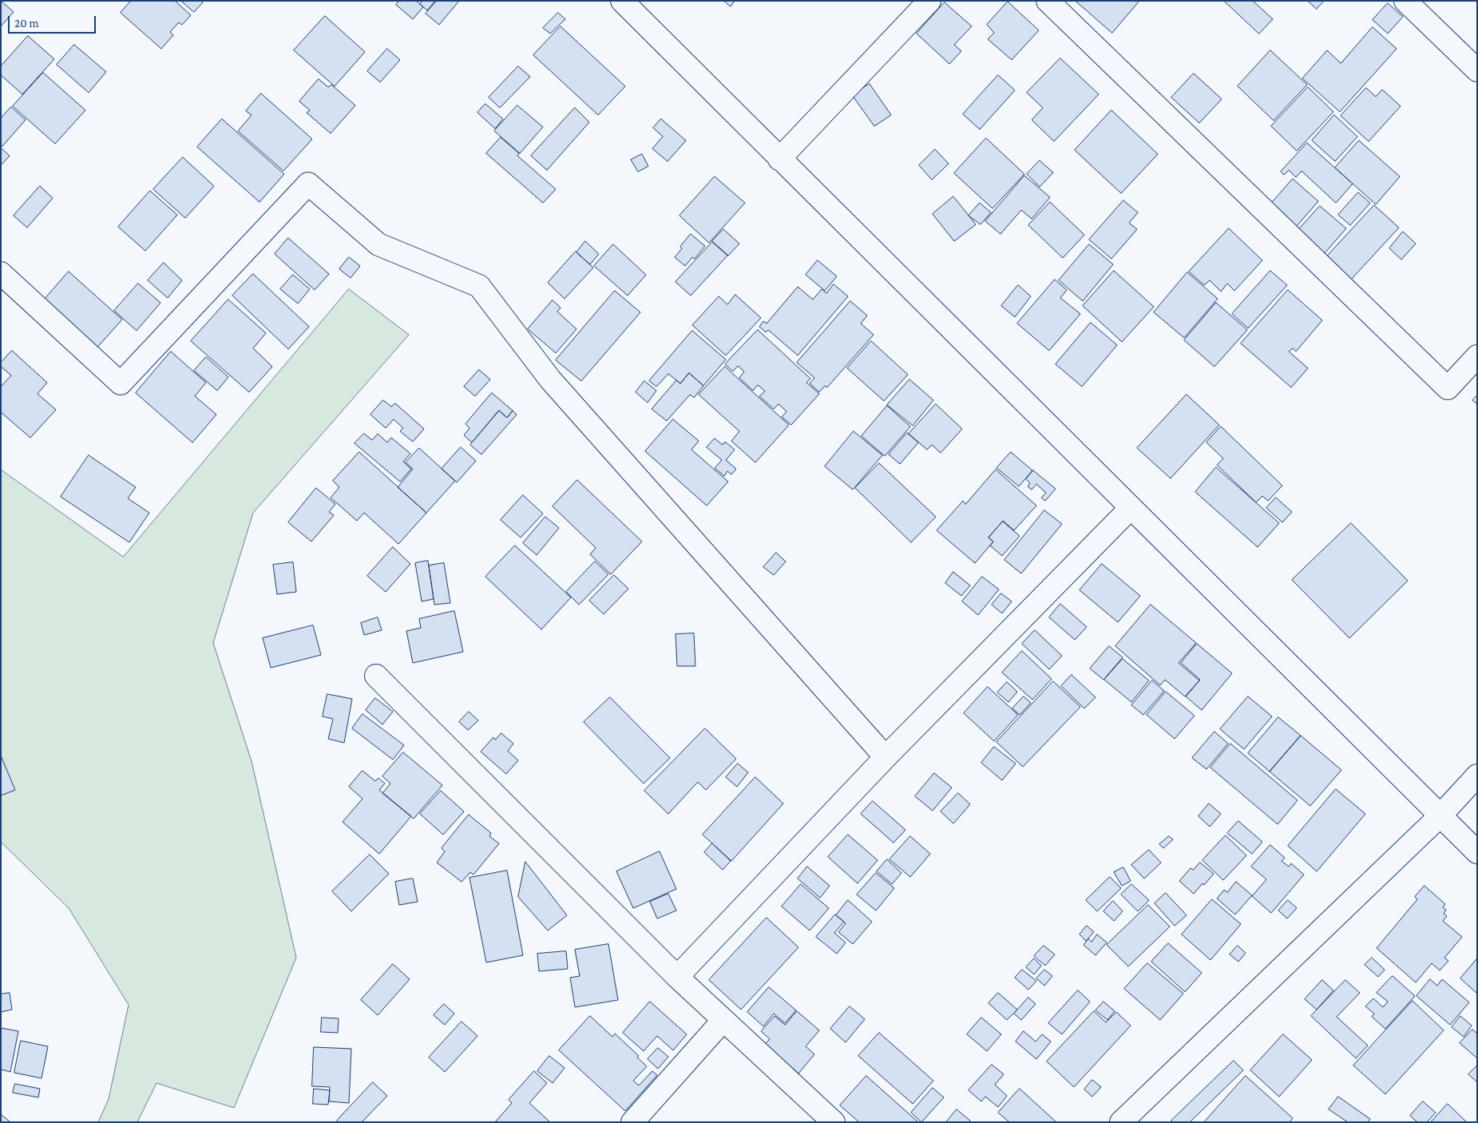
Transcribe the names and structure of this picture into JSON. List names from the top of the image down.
{
  "scale_bar": "20 m"
}
